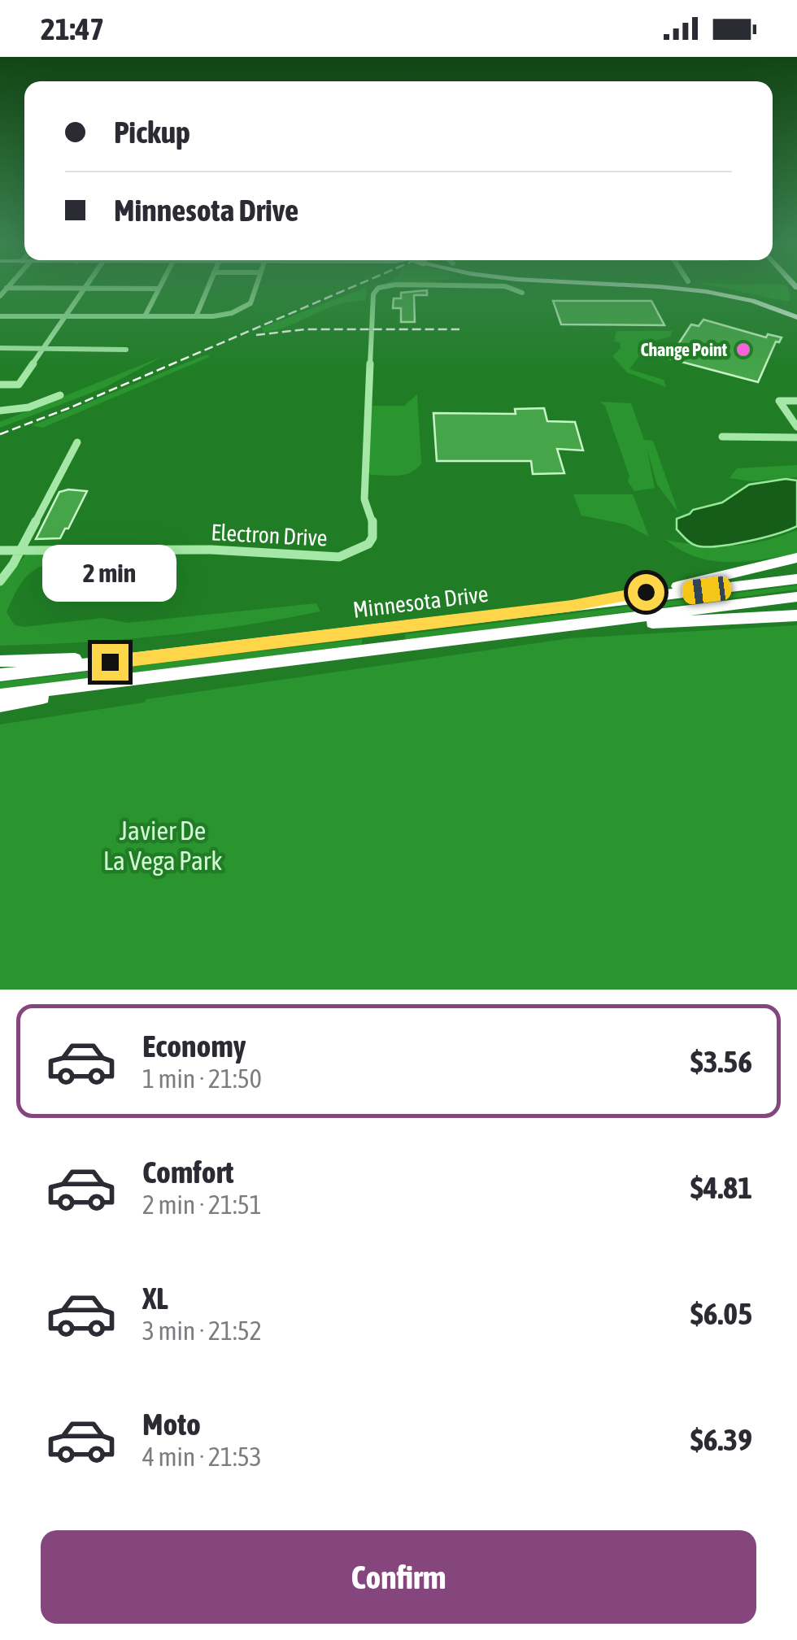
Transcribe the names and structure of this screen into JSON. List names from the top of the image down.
{
  "streets": {
    "highway": ["Minnesota Drive"],
    "street": ["Electron Drive"]
  },
  "parks": ["Javier De La Vega Park"],
  "places": ["Change Point"],
  "page": {
    "status": "21:47",
    "banner": ["Pickup", "Minnesota Drive"],
    "bubble": "2 min",
    "list": [
      {
        "name": "Economy",
        "note": "1 min · 21:50",
        "value": "$3.56"
      },
      {
        "name": "Comfort",
        "note": "2 min · 21:51",
        "value": "$4.81"
      },
      {
        "name": "XL",
        "note": "3 min · 21:52",
        "value": "$6.05"
      },
      {
        "name": "Moto",
        "note": "4 min · 21:53",
        "value": "$6.39"
      }
    ],
    "buttons": "Confirm"
  }
}
